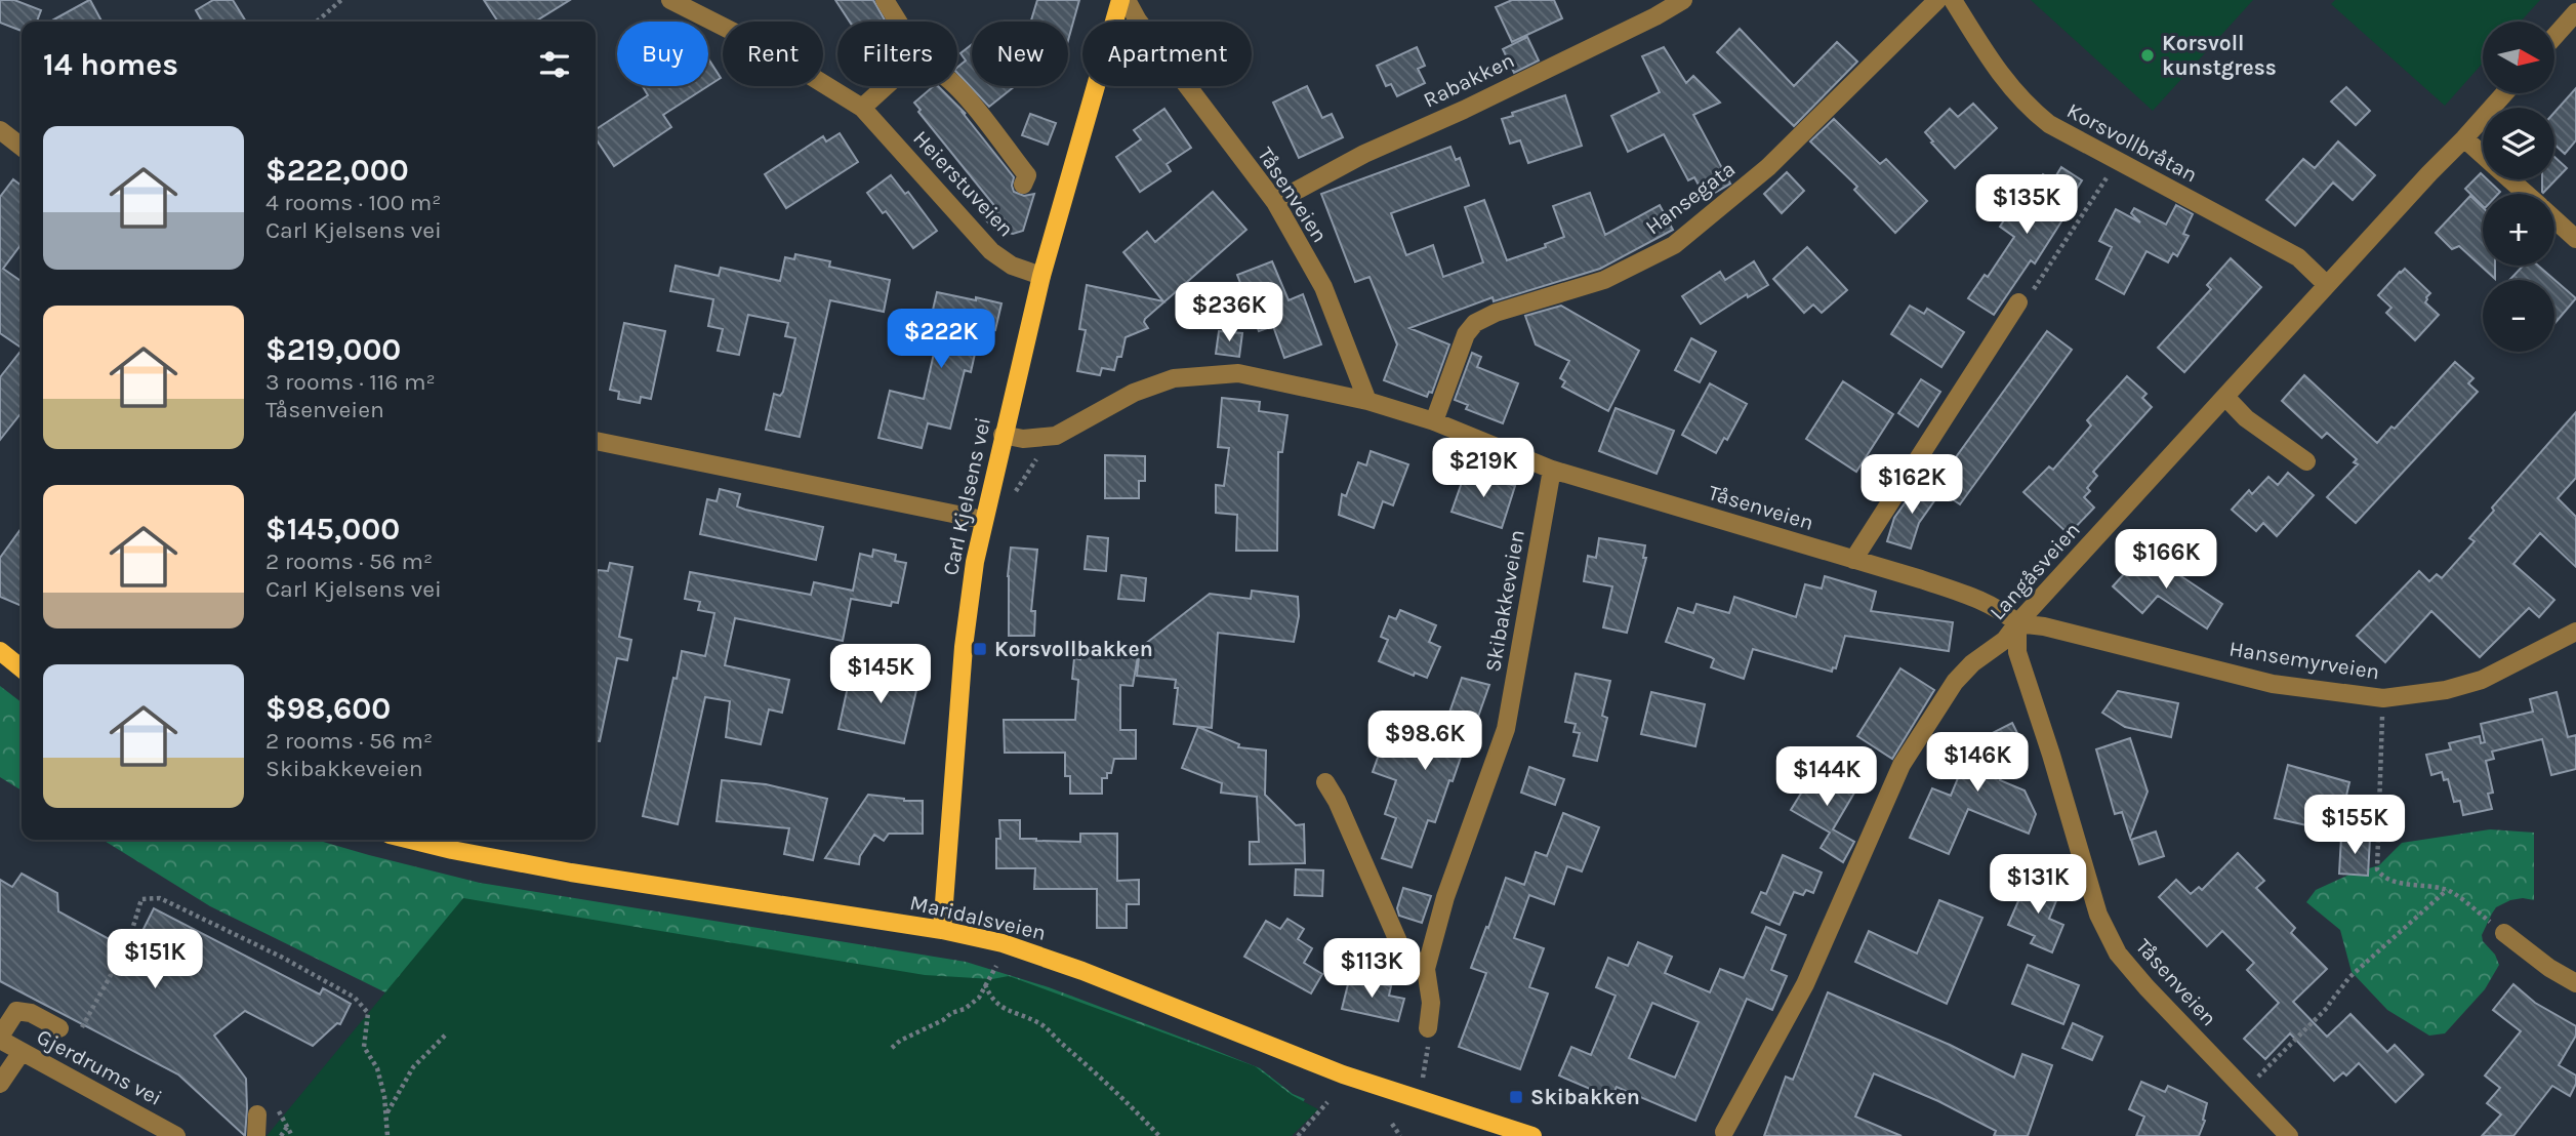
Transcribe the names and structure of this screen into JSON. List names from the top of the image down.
{
  "streets": {
    "main road": ["Carl Kjelsens vei", "Maridalsveien"],
    "street": [
      "Rabakken",
      "Korsvollbråtan",
      "Heierstuveien",
      "Tåsenveien",
      "Hansegata",
      "Langåsveien",
      "Skibakkeveien",
      "Hansemyrveien",
      "Gjerdrums vei"
    ]
  },
  "crossings": [
    ["Rabakken", "Tåsenveien"],
    ["Korsvollbråtan", "Langåsveien"],
    ["Heierstuveien", "Carl Kjelsens vei"],
    ["Tåsenveien", "Hansegata"],
    ["Tåsenveien", "Langåsveien"],
    ["Tåsenveien", "Skibakkeveien"],
    ["Tåsenveien", "Hansemyrveien"],
    ["Carl Kjelsens vei", "Maridalsveien"],
    ["Langåsveien", "Hansemyrveien"]
  ],
  "places": {
    "other": ["Korsvoll kunstgress"],
    "transit": ["Korsvollbakken", "Skibakken"]
  },
  "north": "right",
  "page": {
    "map_buttons": ["+", "−"],
    "chip": [
      "Buy",
      "Rent",
      "Filters",
      "New",
      "Apartment"
    ],
    "heading": "14 homes",
    "list": [
      {
        "name": "$222,000",
        "note": "4 rooms · 100 m² · Carl Kjelsens vei"
      },
      {
        "name": "$219,000",
        "note": "3 rooms · 116 m² · Tåsenveien"
      },
      {
        "name": "$145,000",
        "note": "2 rooms · 56 m² · Carl Kjelsens vei"
      },
      {
        "name": "$98,600",
        "note": "2 rooms · 56 m² · Skibakkeveien"
      }
    ],
    "price": [
      "$135K",
      "$236K",
      "$222K",
      "$219K",
      "$162K",
      "$166K",
      "$145K",
      "$98.6K",
      "$146K",
      "$144K",
      "$155K",
      "$131K",
      "$151K",
      "$113K"
    ]
  }
}
